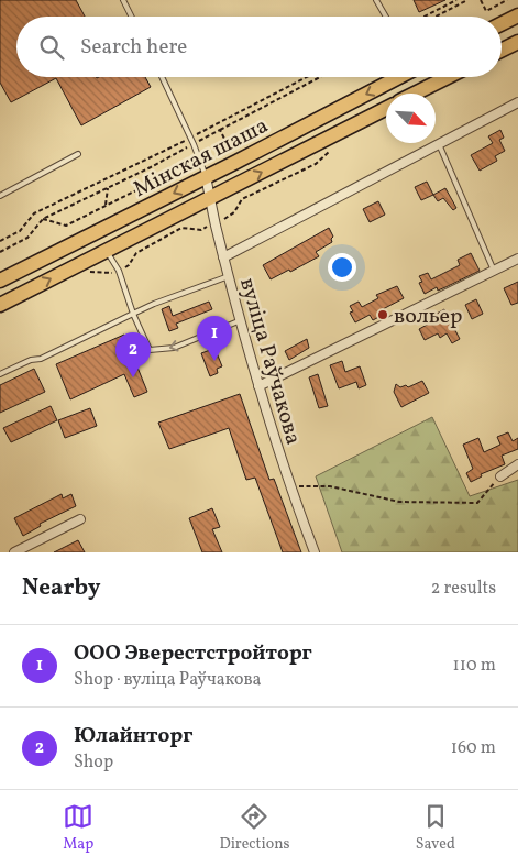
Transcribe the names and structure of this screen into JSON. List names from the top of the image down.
{
  "streets": {
    "main road": ["Мінская шаша"],
    "street": ["вуліца Раўчакова"]
  },
  "crossings": [
    ["Мінская шаша", "вуліца Раўчакова"]
  ],
  "places": ["вольер"],
  "north": "bottom right",
  "page": {
    "search": "Search here",
    "pins": ["1", "2"],
    "heading": ["Nearby", "2 results"],
    "list": [
      {
        "mark": "1",
        "name": "ООО Эверестстройторг",
        "note": "Shop · вуліца Раўчакова",
        "value": "110 m"
      },
      {
        "mark": "2",
        "name": "Юлайнторг",
        "note": "Shop",
        "value": "160 m"
      }
    ],
    "nav": ["Map", "Directions", "Saved"]
  }
}
